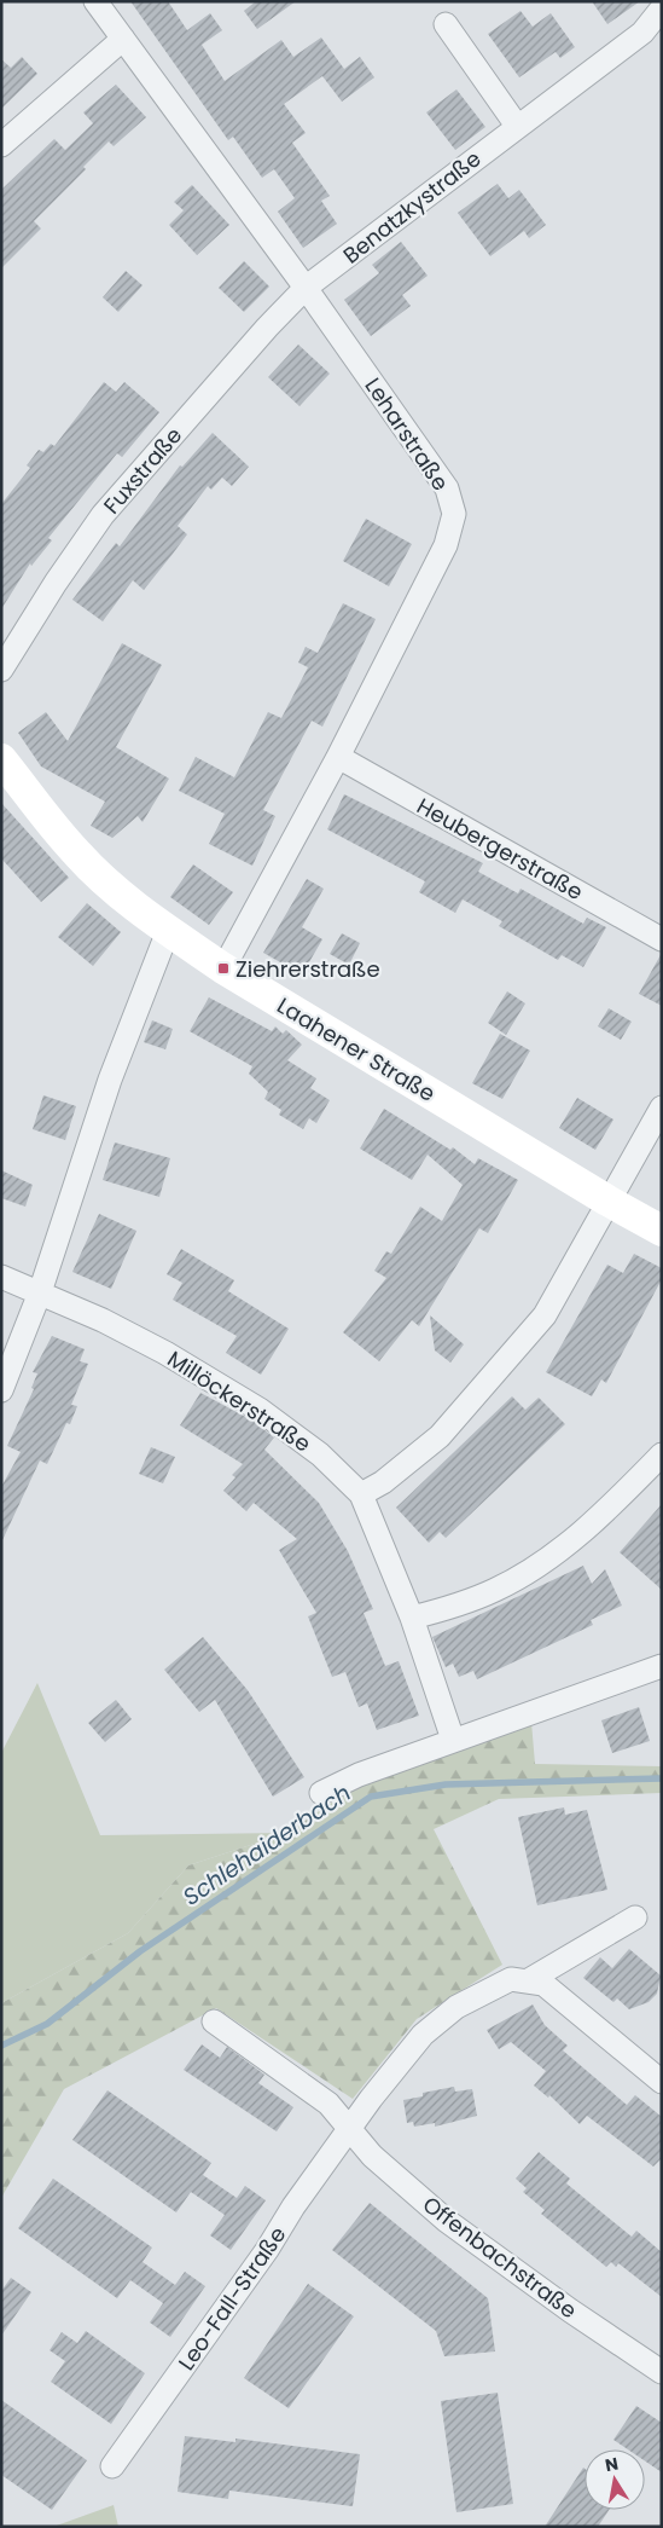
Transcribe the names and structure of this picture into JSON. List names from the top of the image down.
{
  "streets": {
    "street": [
      "Benatzkystraße",
      "Leharstraße",
      "Fuxstraße",
      "Heubergerstraße",
      "Laahener Straße",
      "Millöckerstraße",
      "Offenbachstraße",
      "Leo-Fall-Straße"
    ]
  },
  "crossings": [
    ["Benatzkystraße", "Leharstraße"],
    ["Benatzkystraße", "Fuxstraße"],
    ["Leharstraße", "Fuxstraße"],
    ["Leharstraße", "Heubergerstraße"],
    ["Leharstraße", "Laahener Straße"],
    ["Offenbachstraße", "Leo-Fall-Straße"]
  ],
  "water": ["Schlehaiderbach"],
  "places": {
    "transit": ["Ziehrerstraße"]
  },
  "north": "top"
}
